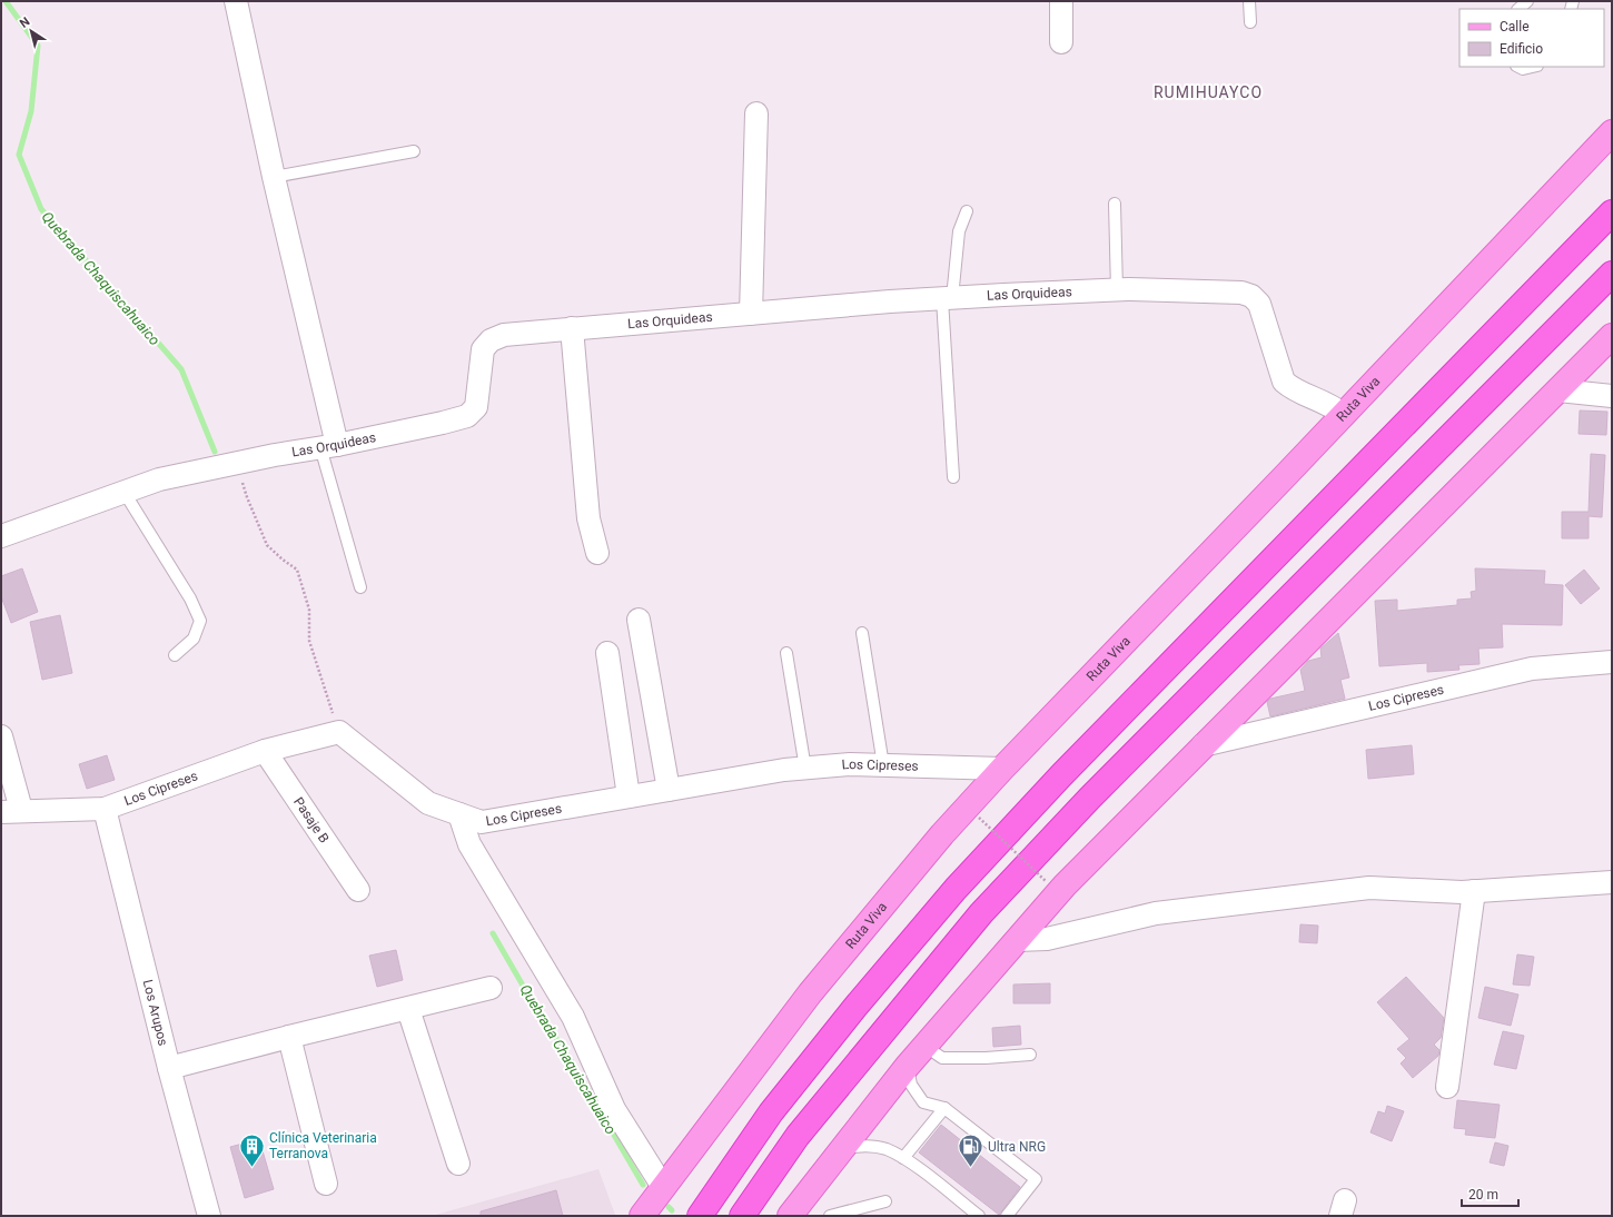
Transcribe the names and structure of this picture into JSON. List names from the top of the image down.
{
  "streets": {
    "main road": ["Ruta Viva"],
    "street": [
      "Las Orquideas",
      "Los Cipreses",
      "Pasaje B",
      "Los Arupos"
    ]
  },
  "crossings": [
    ["Las Orquideas", "Ruta Viva"],
    ["Ruta Viva", "Los Cipreses"],
    ["Los Cipreses", "Pasaje B"],
    ["Los Cipreses", "Los Arupos"]
  ],
  "districts": ["RUMIHUAYCO"],
  "water": ["Quebrada Chaquiscahuaico"],
  "places": {
    "building": ["Clínica Veterinaria Terranova"],
    "fuel station": ["Ultra NRG"]
  },
  "legend": ["Calle", "Edificio"],
  "scale_bar": "20 m",
  "north": "top left"
}
